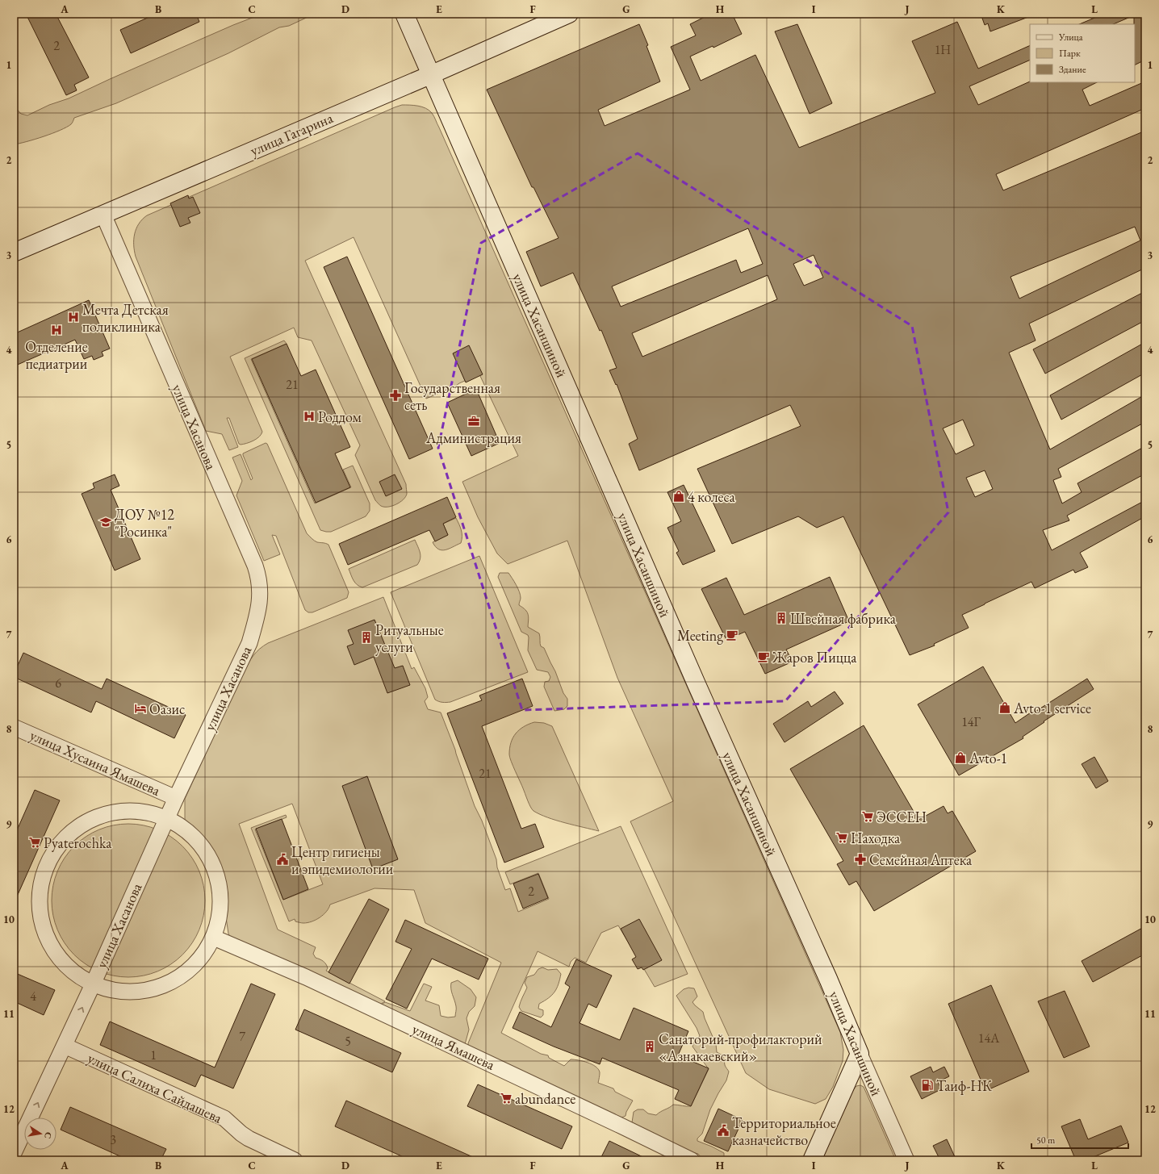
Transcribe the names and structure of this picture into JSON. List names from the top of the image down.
{
  "streets": {
    "street": [
      "улица Гагарина",
      "улица Хасаншиной",
      "улица Хасанова",
      "улица Хусаина Ямашева",
      "улица Ямашева",
      "улица Салиха Сайдашева"
    ]
  },
  "crossings": [
    ["улица Гагарина", "улица Хасаншиной"],
    ["улица Гагарина", "улица Хасанова"],
    ["улица Хасанова", "улица Хусаина Ямашева"],
    ["улица Хасанова", "улица Салиха Сайдашева"]
  ],
  "places": {
    "hospital": ["Мечта Детская поликлиника", "Отделение педиатрии", "Роддом"],
    "pharmacy": ["Государственная сеть", "Семейная Аптека"],
    "office": ["Администрация"],
    "shop": ["4 колеса", "Avto-1 service", "Avto-1"],
    "school or university": ["ДОУ №12 \"Росинка\""],
    "building": ["Швейная фабрика", "Ритуальные услуги", "Санаторий-профилакторий «Азнакаевский»"],
    "cafe": ["Meeting", "Жаров Пицца"],
    "hotel": ["Оазис"],
    "supermarket": [
      "ЭССЕН",
      "Находка",
      "Pyaterochka",
      "abundance"
    ],
    "public building": ["Центр гигиены и эпидемиологии", "Территориальное казначейство"],
    "fuel station": ["Таиф-НК"]
  },
  "house_numbers": [
    "2",
    "1Н",
    "21",
    "6",
    "14Г",
    "21",
    "2",
    "4",
    "7",
    "14А",
    "5",
    "1",
    "3"
  ],
  "legend": ["Улица", "Парк", "Здание"],
  "scale_bar": "50 m",
  "north": "right",
  "grid": {
    "columns": [
      "A",
      "B",
      "C",
      "D",
      "E",
      "F",
      "G",
      "H",
      "I",
      "J",
      "K",
      "L"
    ],
    "rows": [
      "1",
      "2",
      "3",
      "4",
      "5",
      "6",
      "7",
      "8",
      "9",
      "10",
      "11",
      "12"
    ]
  }
}
